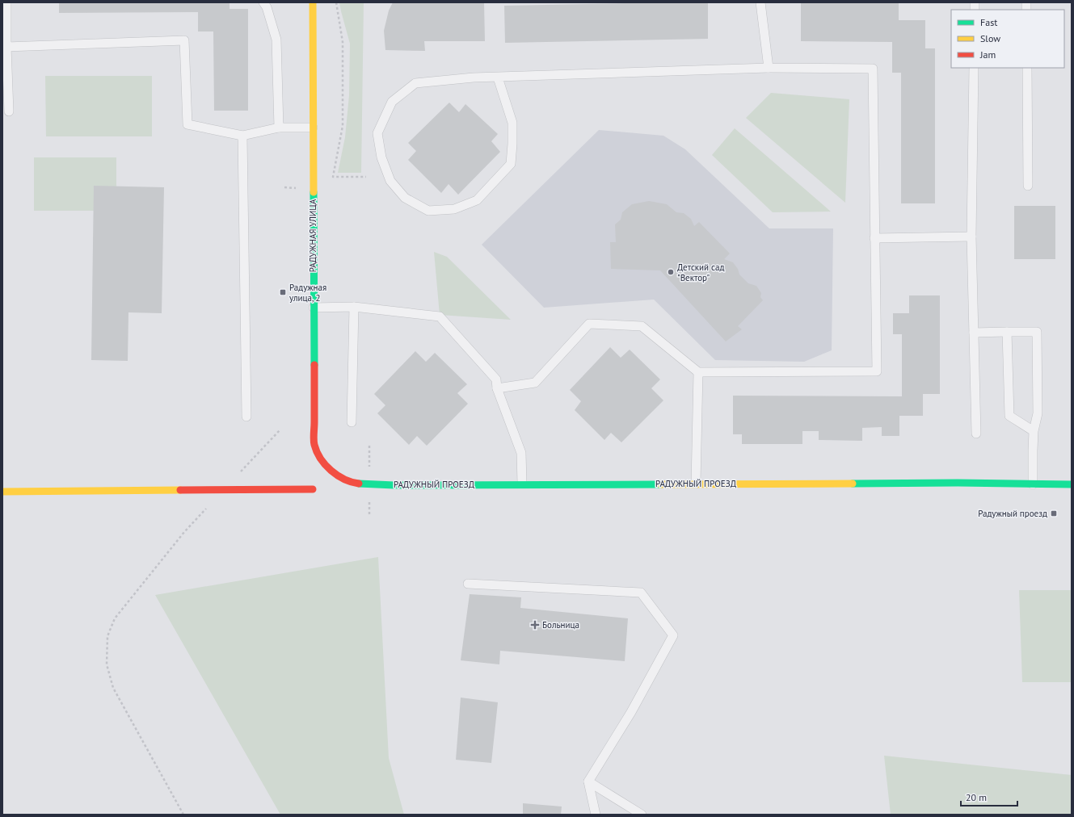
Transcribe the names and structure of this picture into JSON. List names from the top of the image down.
{
  "streets": {
    "street": ["РАДУЖНАЯ УЛИЦА", "РАДУЖНЫЙ ПРОЕЗД"]
  },
  "crossings": [
    ["РАДУЖНАЯ УЛИЦА", "РАДУЖНЫЙ ПРОЕЗД"]
  ],
  "places": {
    "other": ["Детский сад \"Вектор\""],
    "transit": ["Радужная улица, 2", "Радужный проезд"],
    "health": ["Больница"]
  },
  "legend": ["Fast", "Slow", "Jam"],
  "scale_bar": "20 m"
}
